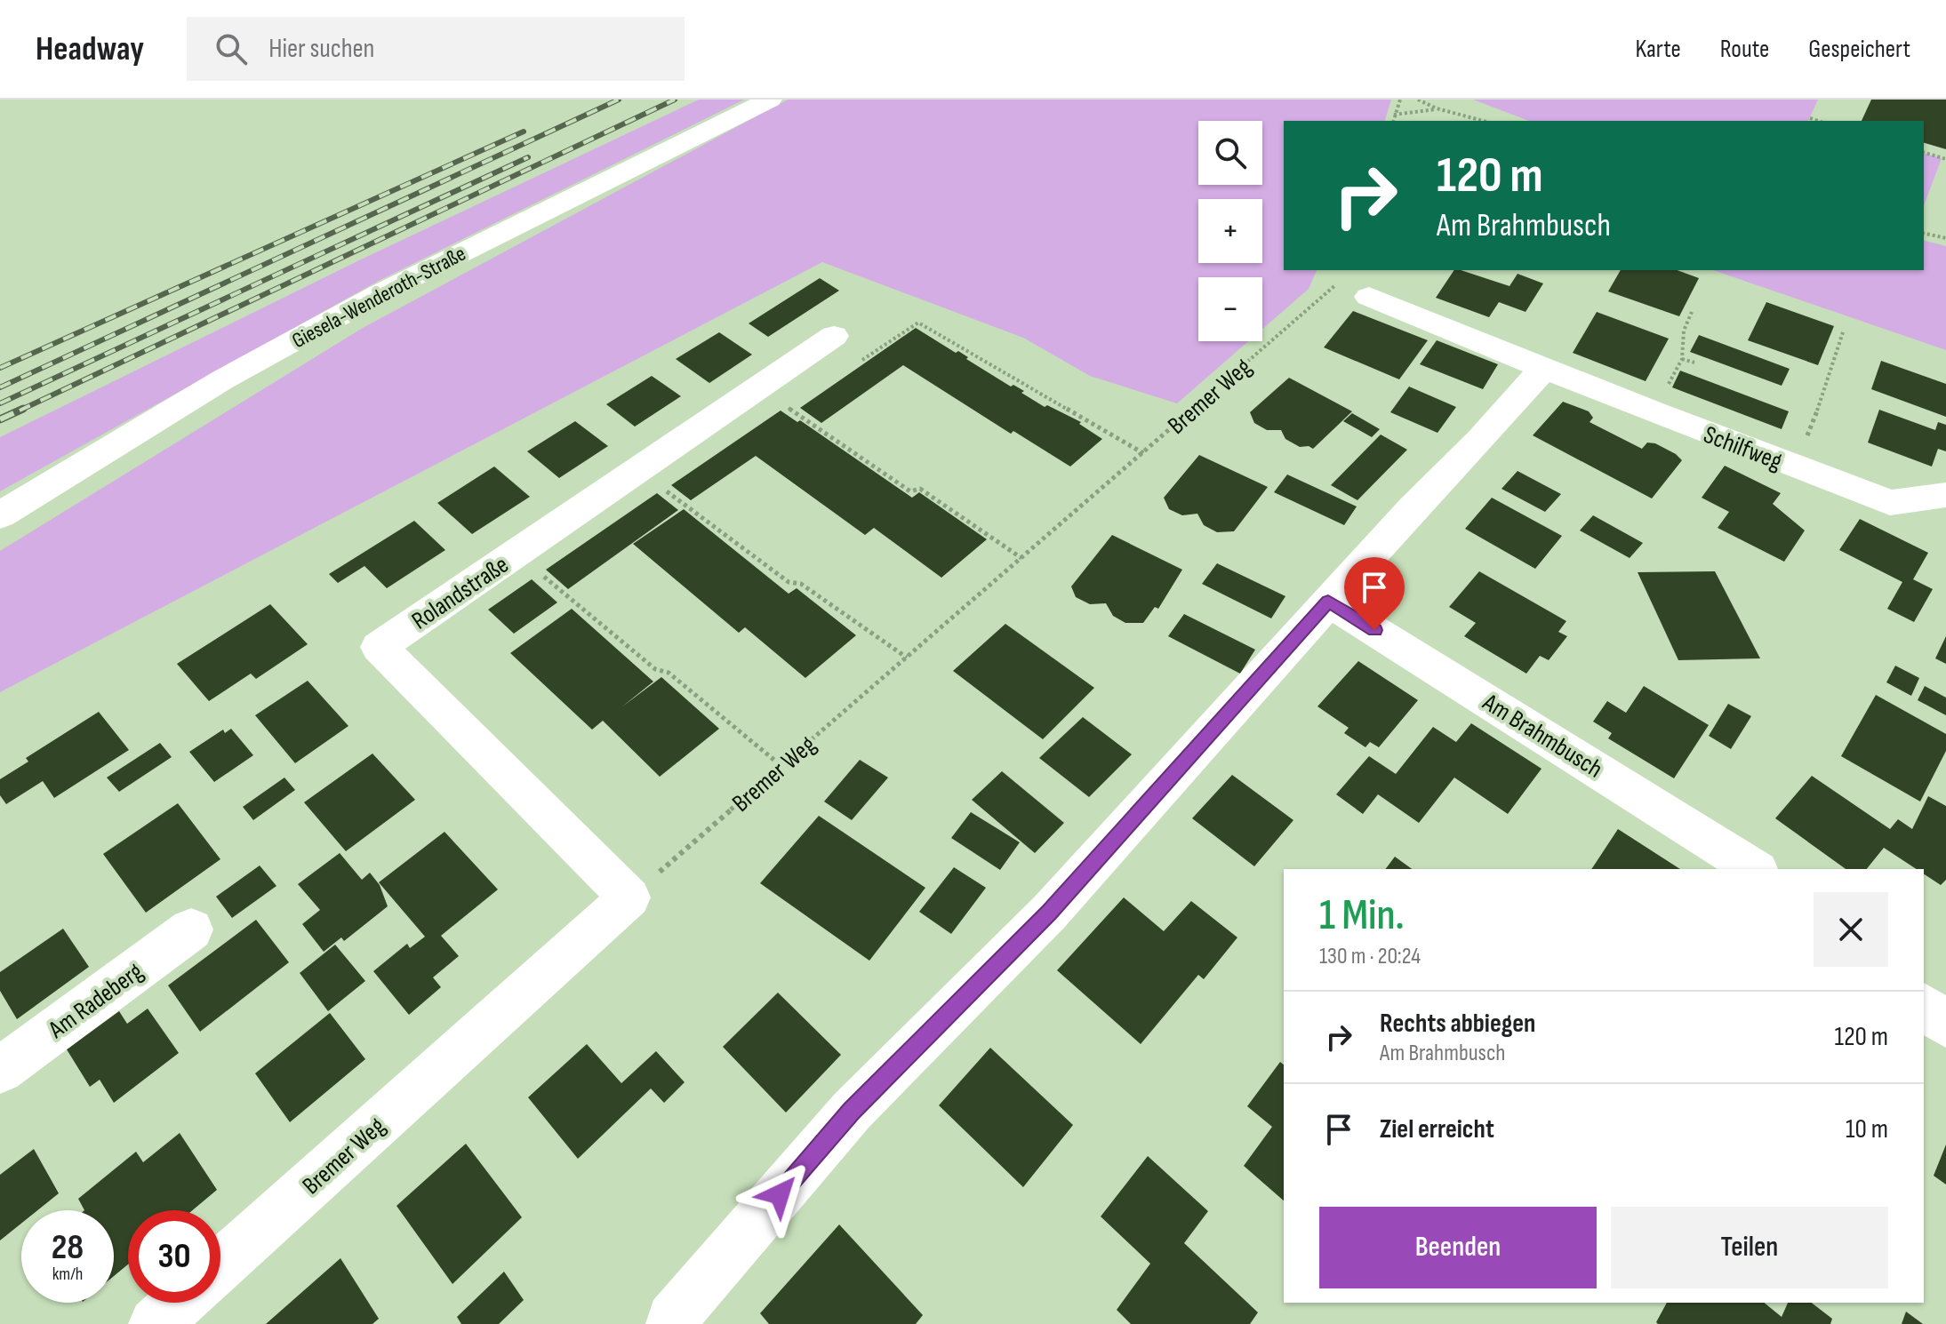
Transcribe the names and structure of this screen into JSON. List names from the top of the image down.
{
  "streets": {
    "street": [
      "Giesela-Wenderoth-Straße",
      "Bremer Weg",
      "Schilfweg",
      "Rolandstraße",
      "Am Brahmbusch",
      "Am Radeberg"
    ]
  },
  "crossings": [
    ["Bremer Weg", "Rolandstraße"]
  ],
  "page": {
    "header": "Headway",
    "search": "Hier suchen",
    "nav": ["Karte", "Route", "Gespeichert"],
    "map_buttons": ["+", "−"],
    "turn": ["120 m", "Am Brahmbusch"],
    "heading": ["1 Min.", "130 m · 20:24"],
    "list": [
      {
        "name": "Rechts abbiegen",
        "note": "Am Brahmbusch",
        "value": "120 m"
      },
      {
        "name": "Ziel erreicht",
        "value": "10 m"
      }
    ],
    "buttons": ["Beenden", "Teilen"],
    "speed": "28 km/h",
    "limit": "30"
  }
}
